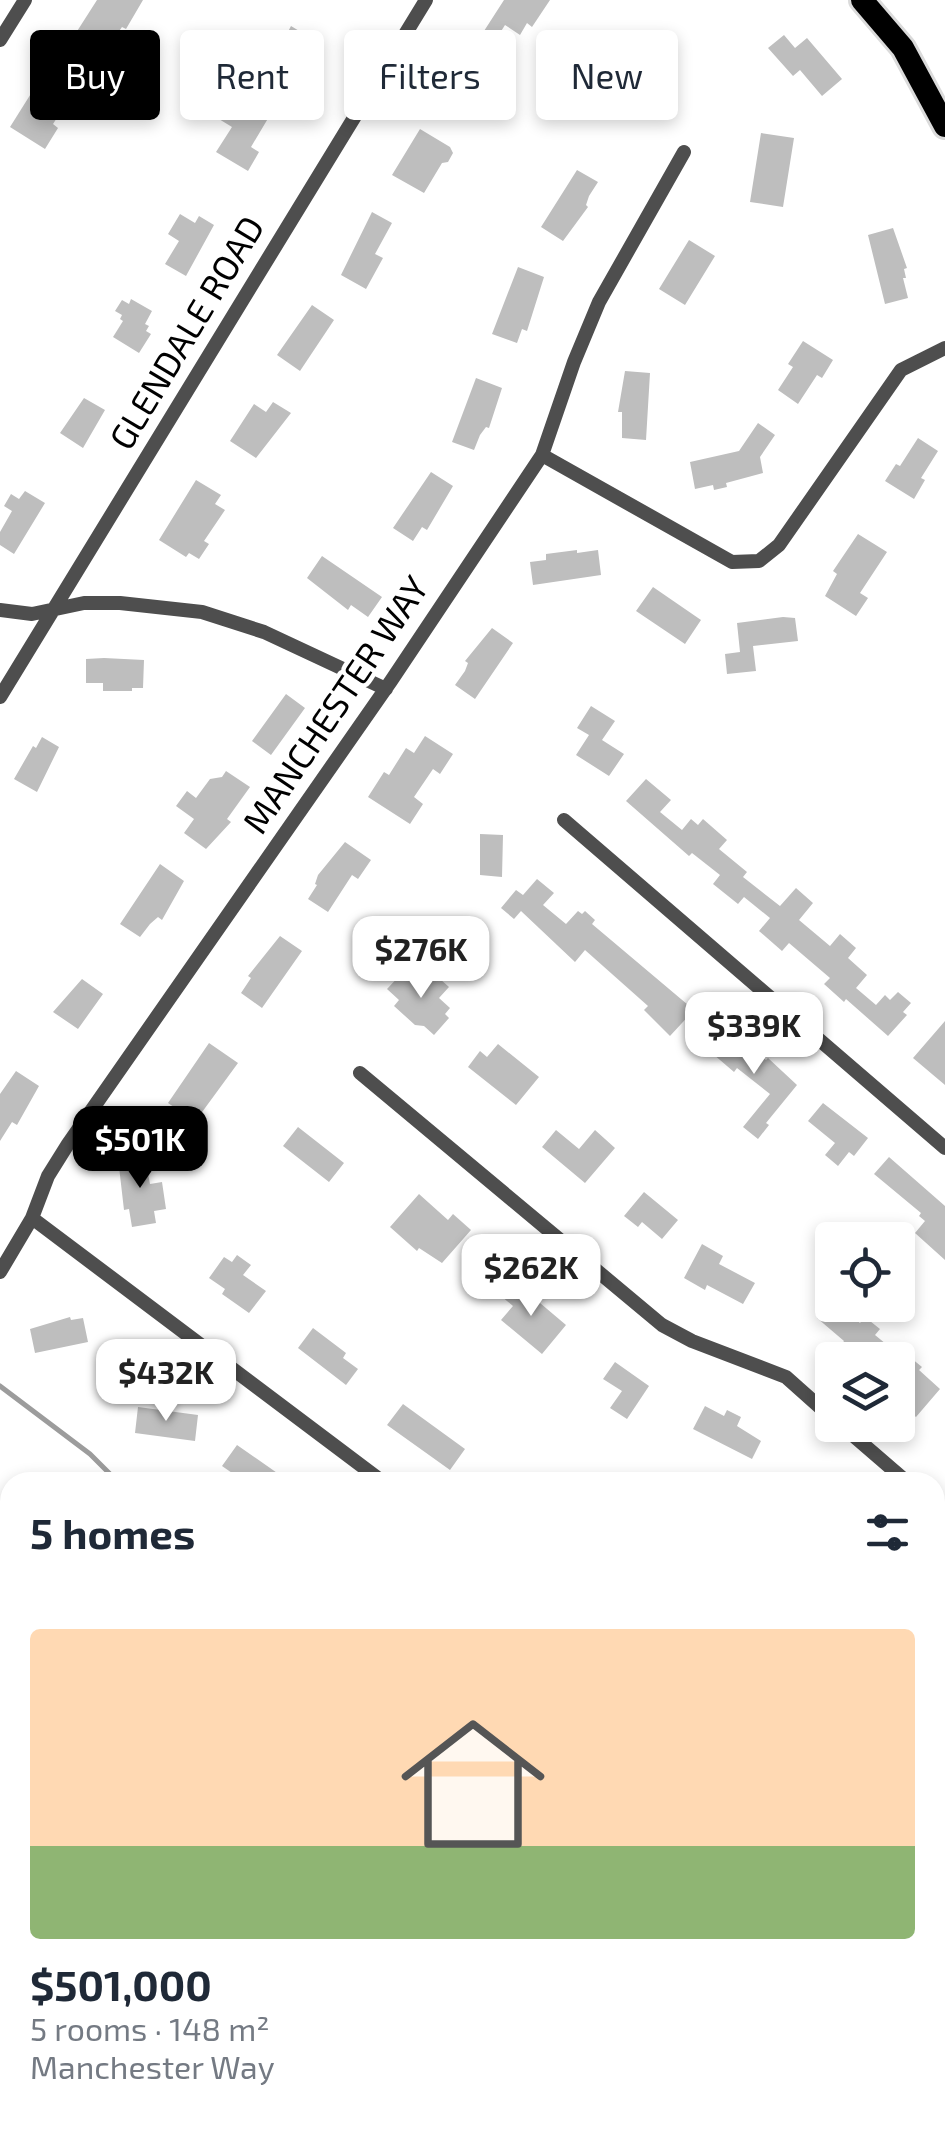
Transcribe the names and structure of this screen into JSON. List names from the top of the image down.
{
  "streets": {
    "street": ["GLENDALE ROAD", "MANCHESTER WAY"]
  },
  "page": {
    "chip": [
      "Buy",
      "Rent",
      "Filters",
      "New"
    ],
    "price": [
      "$276K",
      "$339K",
      "$501K",
      "$262K",
      "$432K"
    ],
    "heading": "5 homes",
    "list": [
      {
        "name": "$501,000",
        "note": "5 rooms · 148 m² · Manchester Way"
      }
    ]
  }
}
